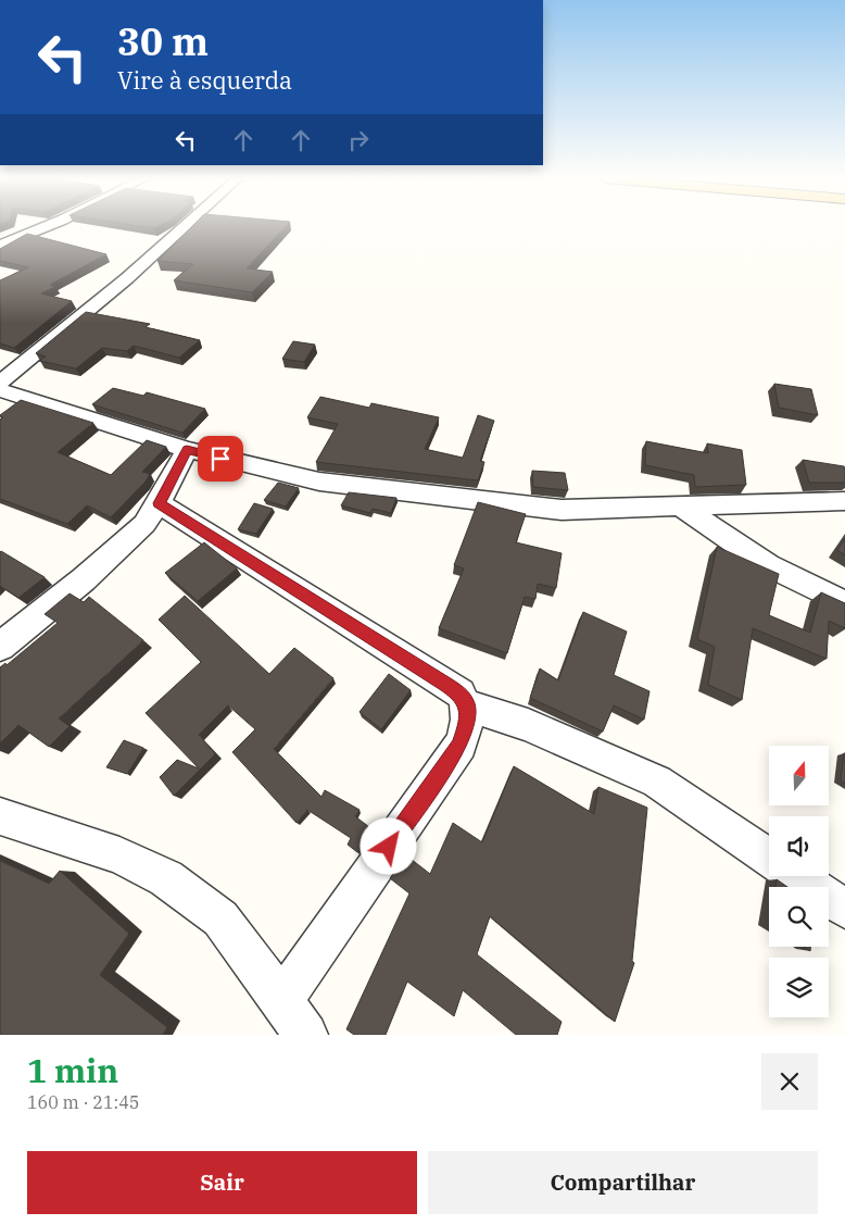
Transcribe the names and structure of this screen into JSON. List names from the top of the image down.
{
  "north": "top",
  "page": {
    "turn": ["30 m", "Vire à esquerda"],
    "heading": ["1 min", "160 m · 21:45"],
    "buttons": ["Sair", "Compartilhar"]
  }
}
